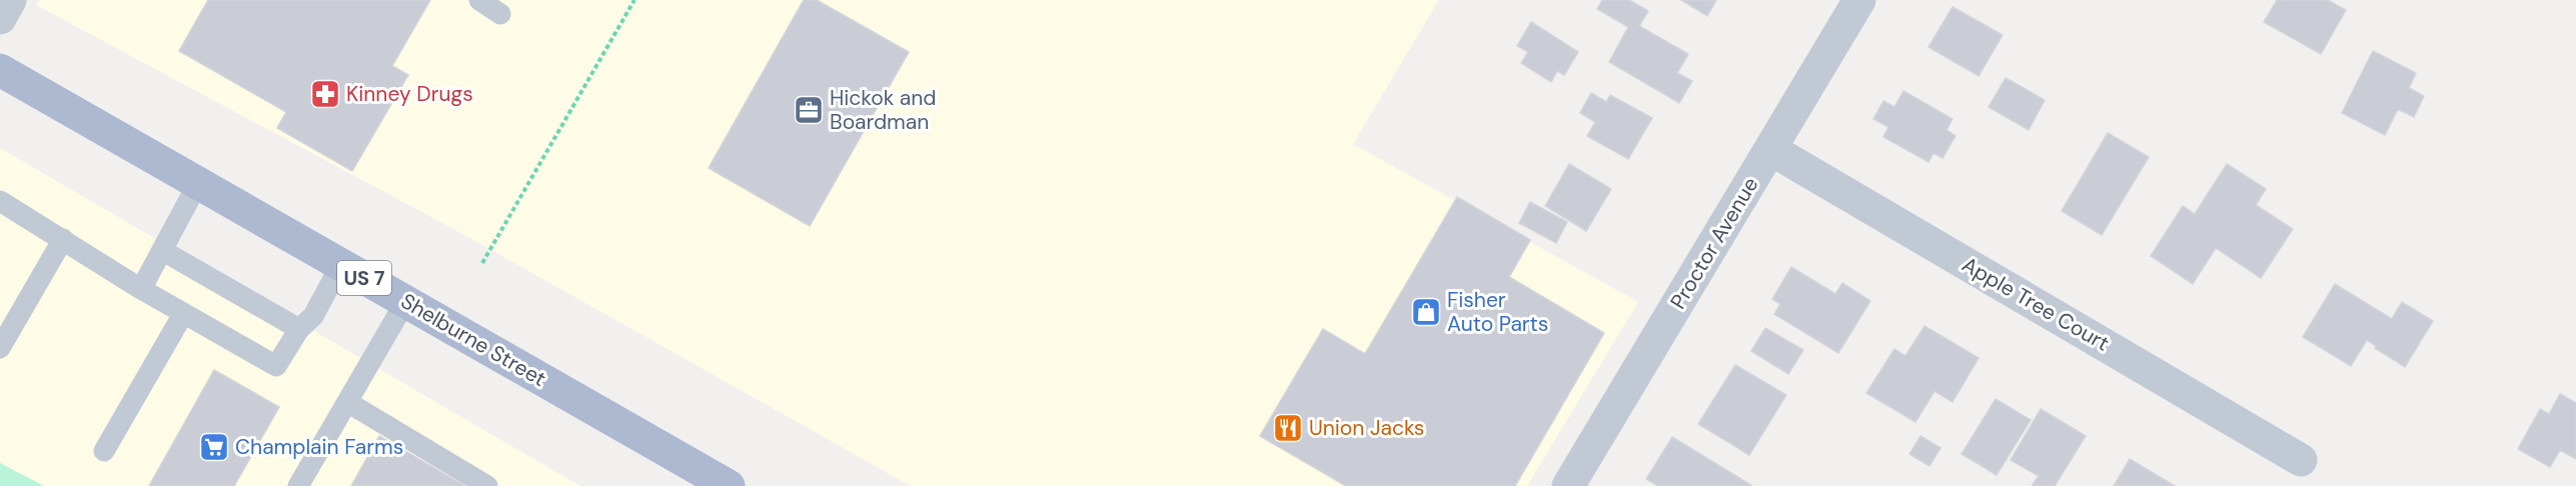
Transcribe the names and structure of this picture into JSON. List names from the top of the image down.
{
  "streets": {
    "main road": ["US 7", "Shelburne Street"],
    "street": ["Proctor Avenue", "Apple Tree Court"]
  },
  "crossings": [
    ["Proctor Avenue", "Apple Tree Court"]
  ],
  "places": {
    "pharmacy": ["Kinney Drugs"],
    "office": ["Hickok and Boardman"],
    "shop": ["Fisher Auto Parts"],
    "restaurant": ["Union Jacks"],
    "supermarket": ["Champlain Farms"]
  }
}
